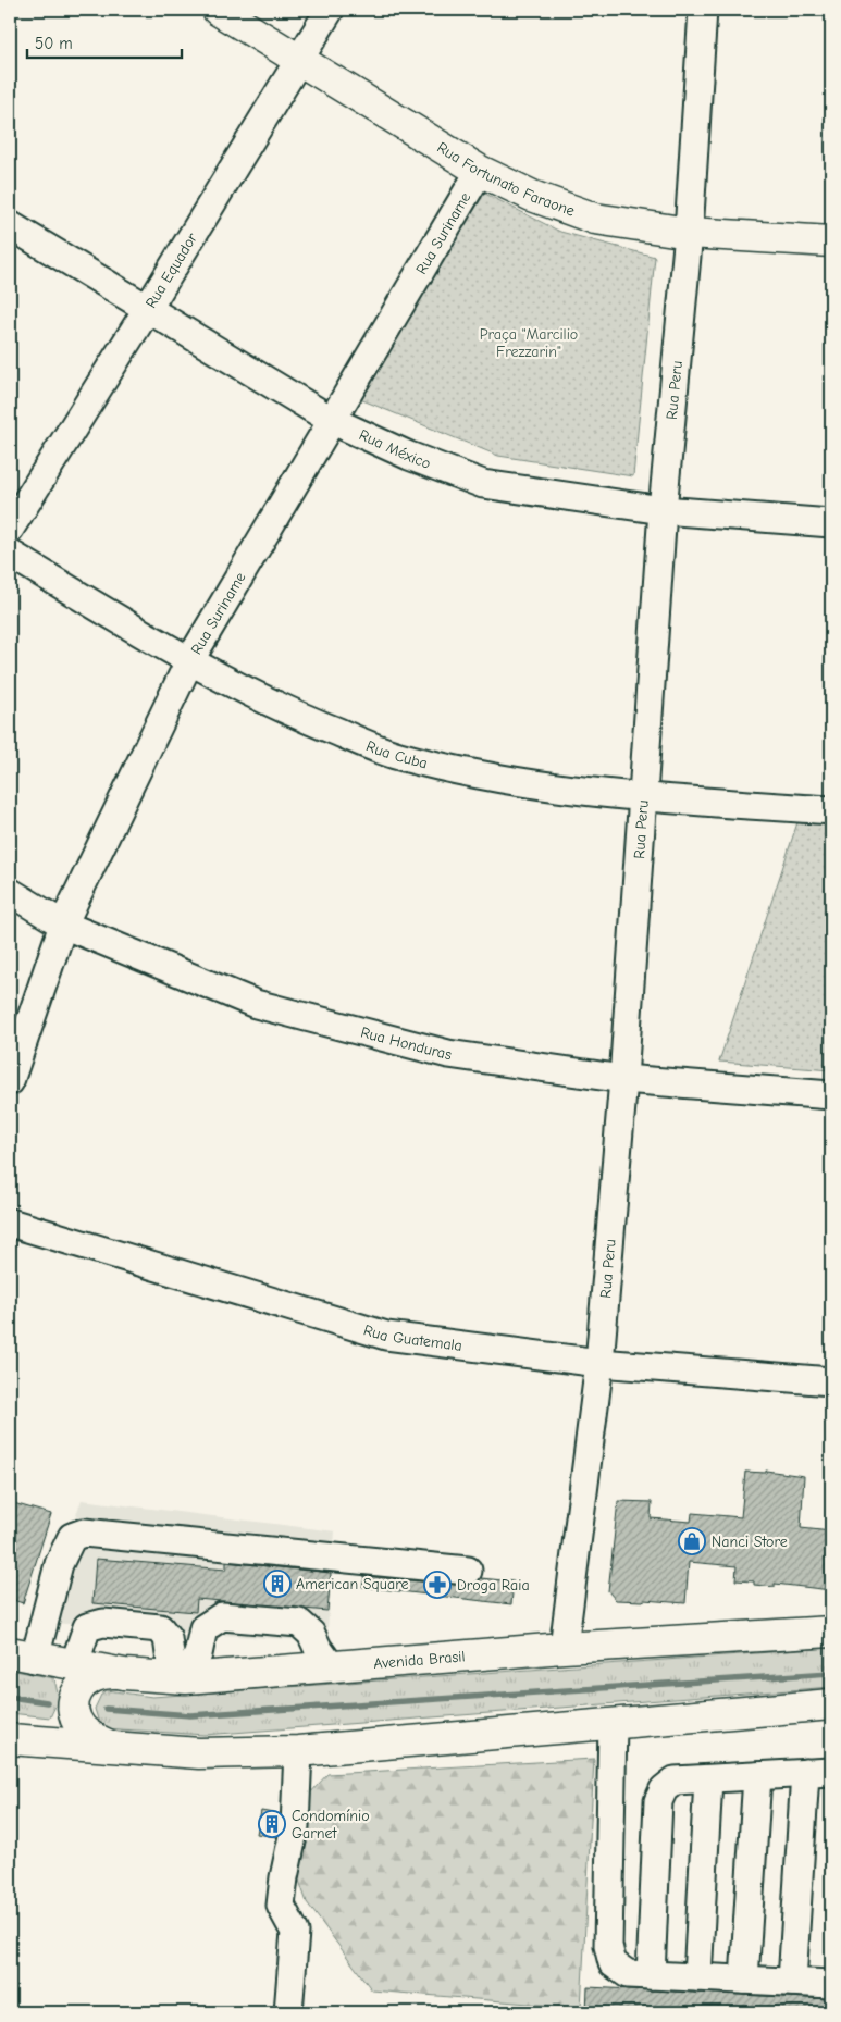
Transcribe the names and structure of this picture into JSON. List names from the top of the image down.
{
  "streets": {
    "main road": ["Rua Fortunato Faraone", "Avenida Brasil"],
    "street": [
      "Rua Suriname",
      "Rua Equador",
      "Rua Peru",
      "Rua México",
      "Rua Cuba",
      "Rua Honduras",
      "Rua Guatemala"
    ]
  },
  "crossings": [
    ["Rua Fortunato Faraone", "Rua Suriname"],
    ["Rua Fortunato Faraone", "Rua Equador"],
    ["Rua Fortunato Faraone", "Rua Peru"],
    ["Rua Suriname", "Rua México"],
    ["Rua Suriname", "Rua Cuba"],
    ["Rua Suriname", "Rua Honduras"],
    ["Rua Equador", "Rua México"],
    ["Rua Peru", "Rua México"],
    ["Rua Peru", "Rua Cuba"],
    ["Rua Peru", "Rua Honduras"],
    ["Rua Peru", "Rua Guatemala"],
    ["Rua Peru", "Avenida Brasil"]
  ],
  "parks": ["Praça \"Marcilio Frezzarin\""],
  "places": {
    "shop": ["Nanci Store"],
    "building": ["American Square", "Condomínio Garnet"],
    "pharmacy": ["Droga Raia"]
  },
  "scale_bar": "50 m"
}
